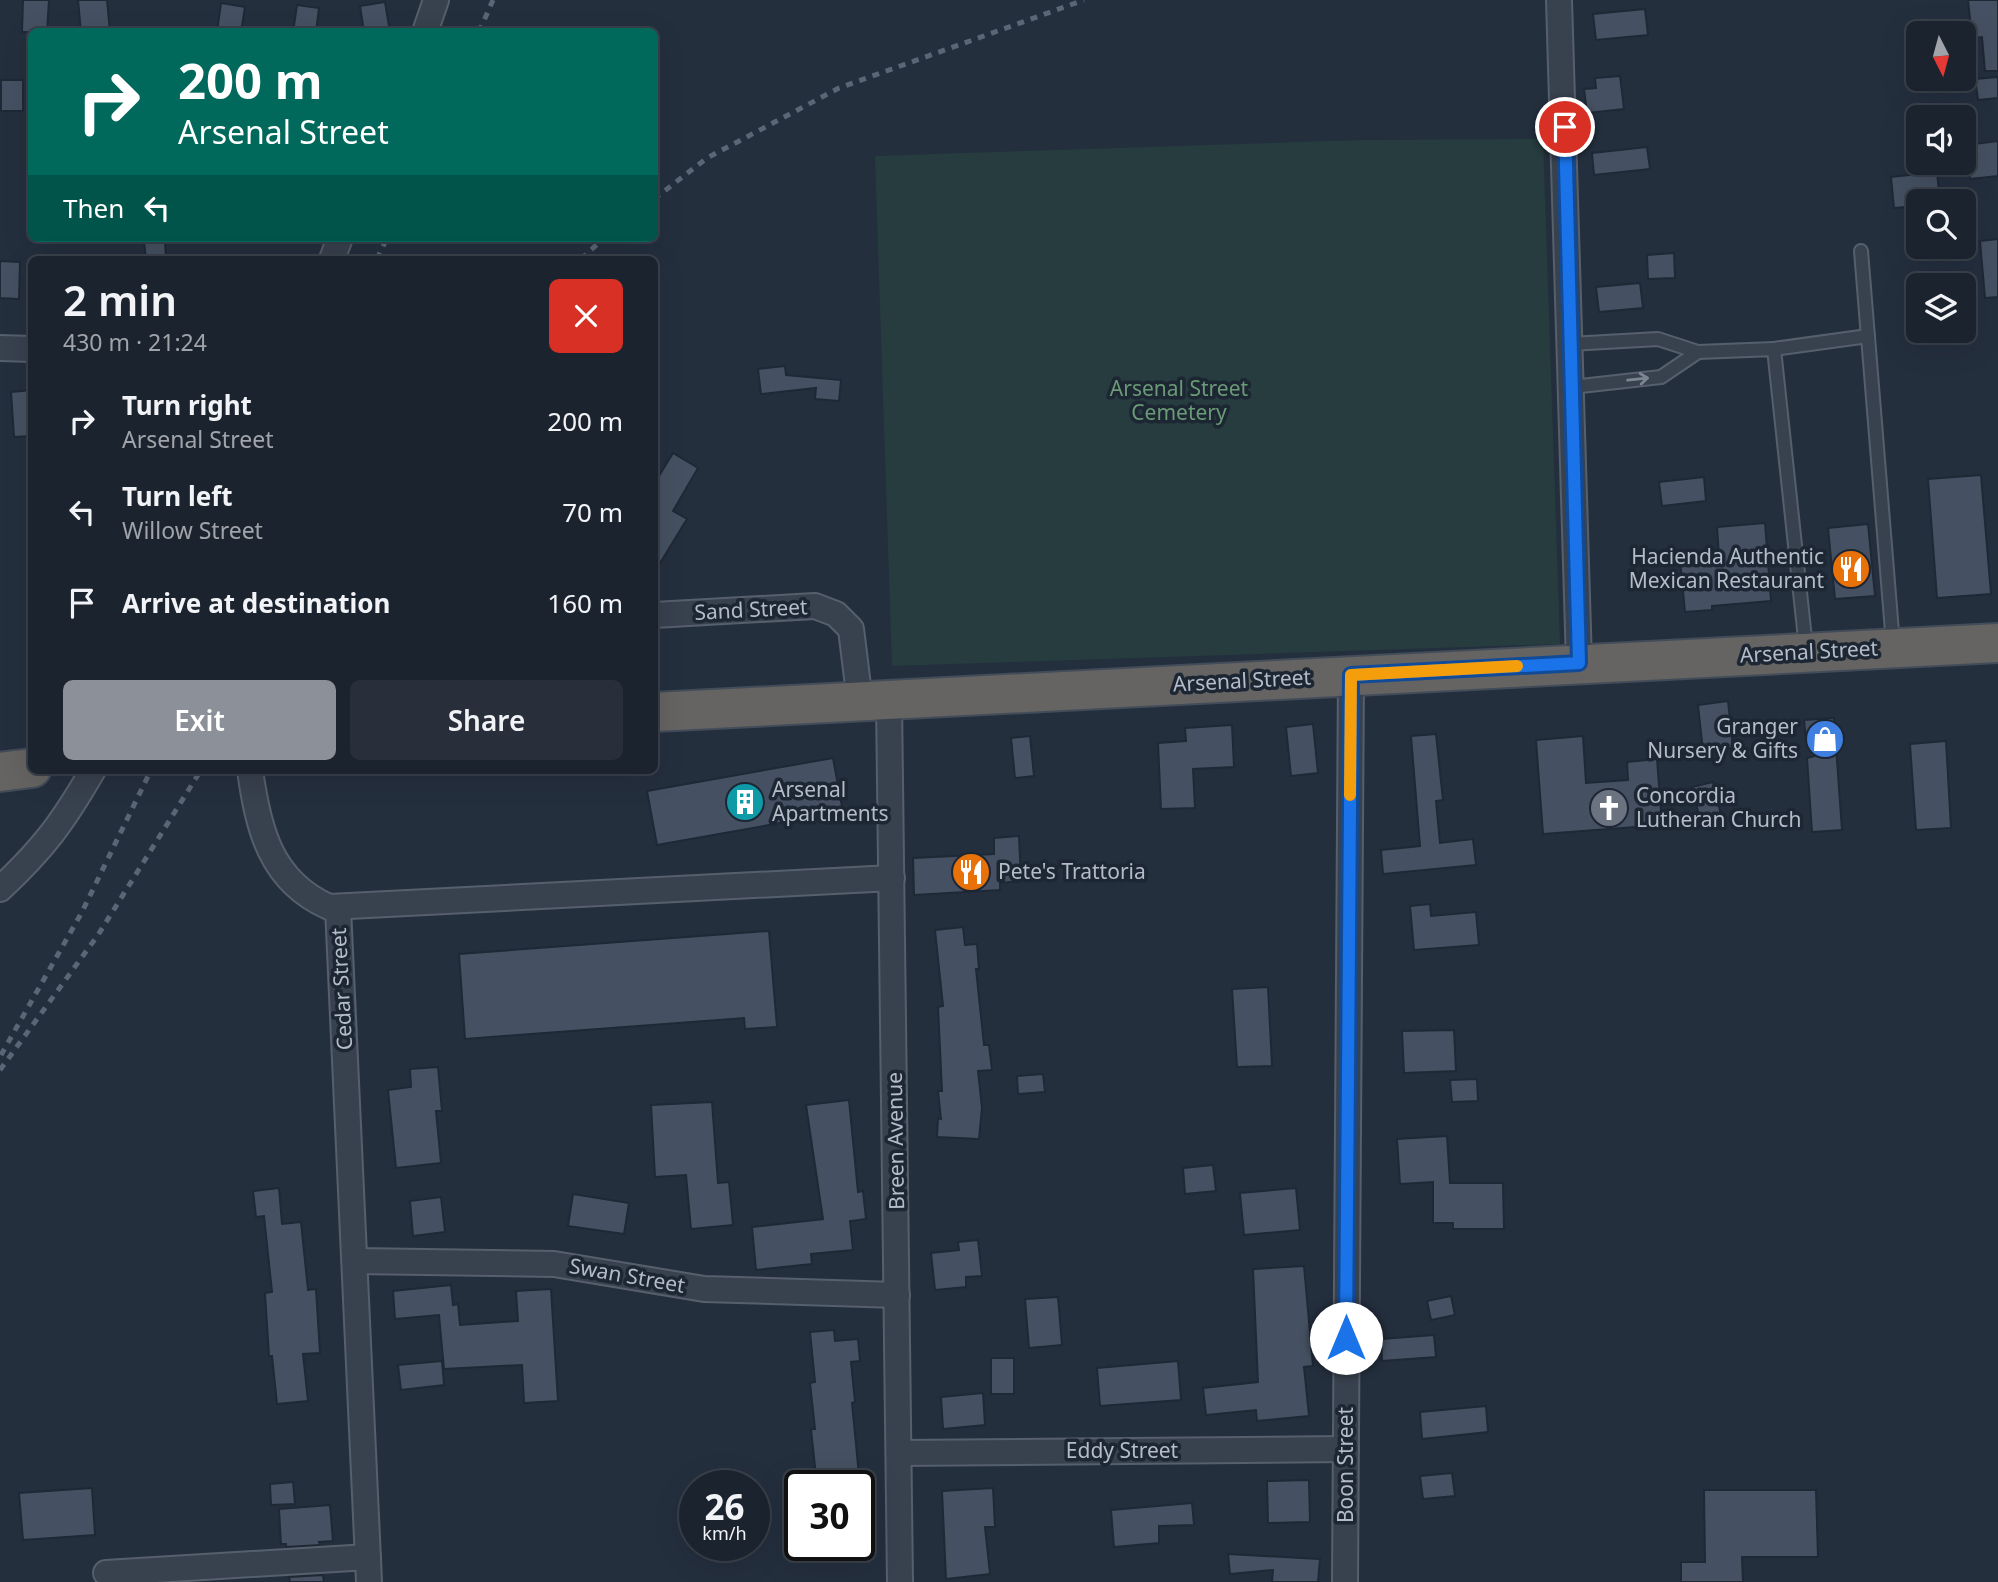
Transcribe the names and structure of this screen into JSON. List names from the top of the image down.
{
  "streets": {
    "highway": ["Arsenal Street"],
    "street": [
      "Sand Street",
      "Cedar Street",
      "Breen Avenue",
      "Swan Street",
      "Eddy Street",
      "Boon Street"
    ]
  },
  "crossings": [
    ["Sand Street", "Arsenal Street"],
    ["Sand Street", "Breen Avenue"],
    ["Arsenal Street", "Breen Avenue"],
    ["Arsenal Street", "Boon Street"],
    ["Cedar Street", "Breen Avenue"],
    ["Cedar Street", "Swan Street"],
    ["Breen Avenue", "Swan Street"],
    ["Breen Avenue", "Eddy Street"],
    ["Eddy Street", "Boon Street"]
  ],
  "parks": ["Arsenal Street Cemetery"],
  "places": {
    "restaurant": ["Hacienda Authentic Mexican Restaurant", "Pete's Trattoria"],
    "shop": ["Granger Nursery & Gifts"],
    "building": ["Arsenal Apartments"],
    "church": ["Concordia Lutheran Church"]
  },
  "north": "bottom",
  "page": {
    "turn": ["200 m", "Arsenal Street"],
    "then": "Then",
    "heading": ["2 min", "430 m · 21:24"],
    "list": [
      {
        "name": "Turn right",
        "note": "Arsenal Street",
        "value": "200 m"
      },
      {
        "name": "Turn left",
        "note": "Willow Street",
        "value": "70 m"
      },
      {
        "name": "Arrive at destination",
        "value": "160 m"
      }
    ],
    "buttons": ["Exit", "Share"],
    "speed": "26 km/h",
    "limit": "30"
  }
}
